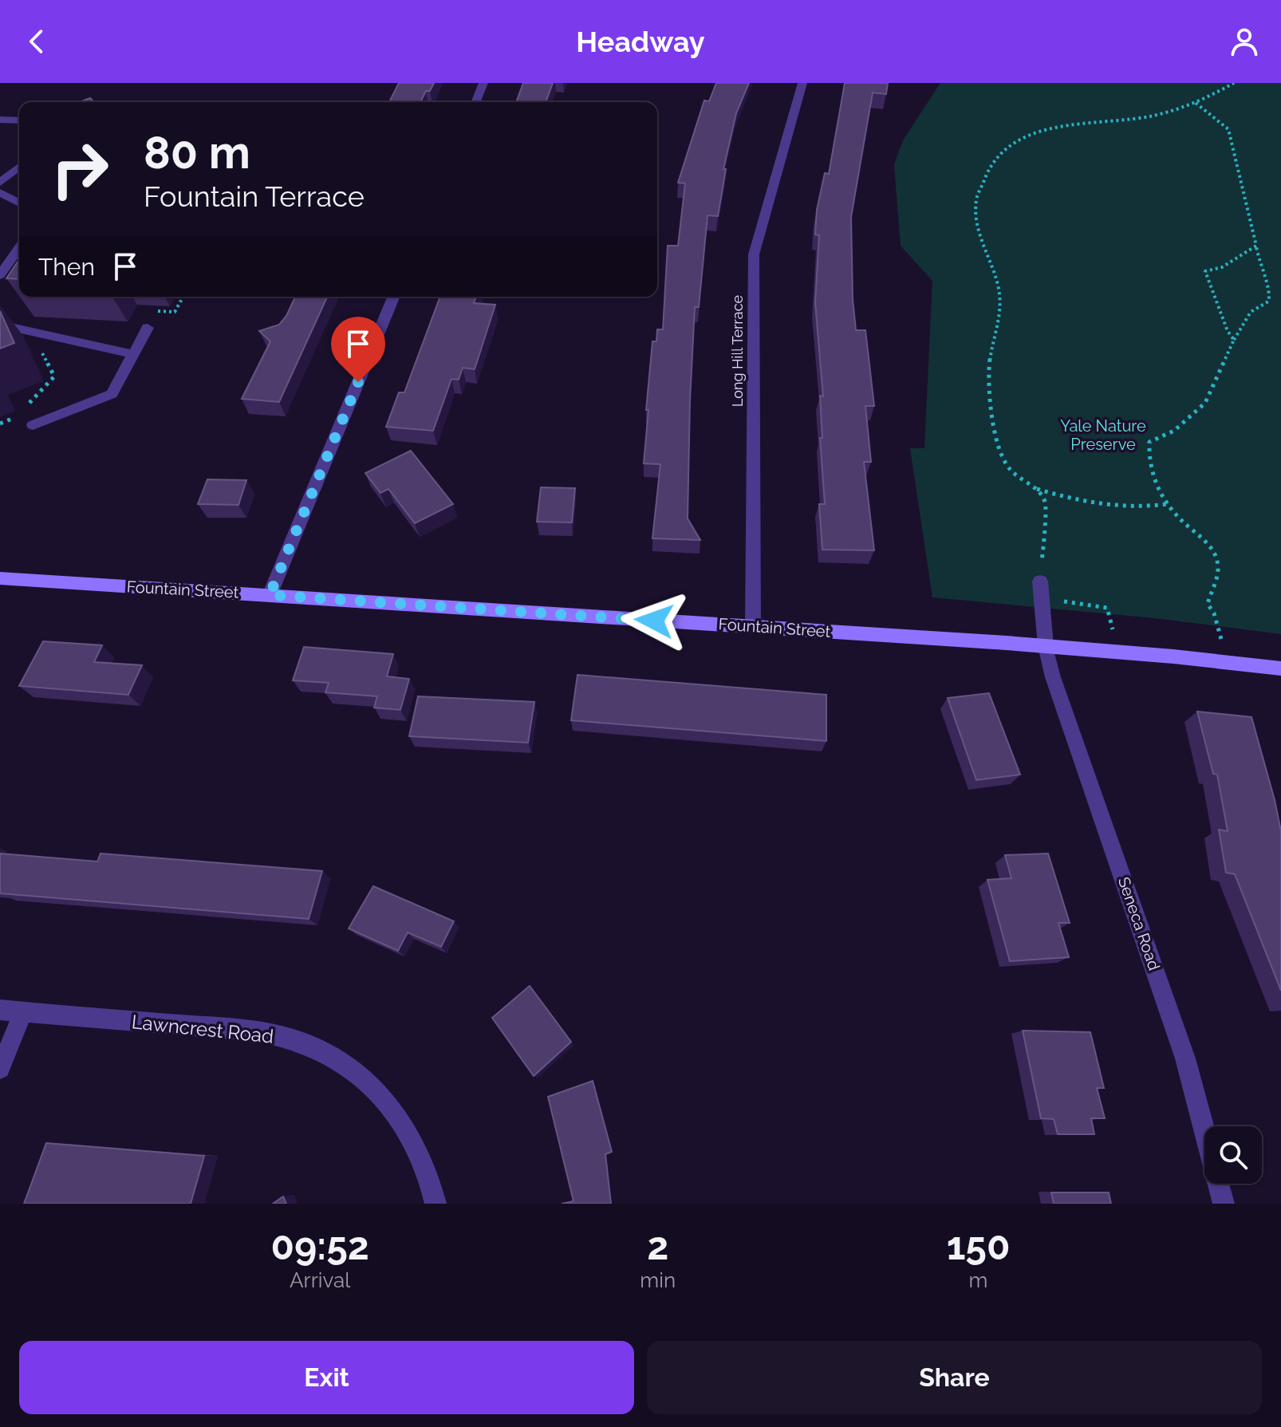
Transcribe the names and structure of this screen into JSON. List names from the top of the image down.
{
  "streets": {
    "main road": ["Fountain Street"],
    "street": ["Long Hill Terrace", "Seneca Road", "Lawncrest Road"]
  },
  "crossings": [
    ["Long Hill Terrace", "Fountain Street"],
    ["Fountain Street", "Seneca Road"]
  ],
  "parks": ["Yale Nature Preserve"],
  "page": {
    "header": "Headway",
    "turn": ["80 m", "Fountain Terrace"],
    "then": "Then",
    "eta": [
      "09:52",
      "Arrival",
      "2",
      "min",
      "150",
      "m"
    ],
    "buttons": ["Exit", "Share"]
  }
}
